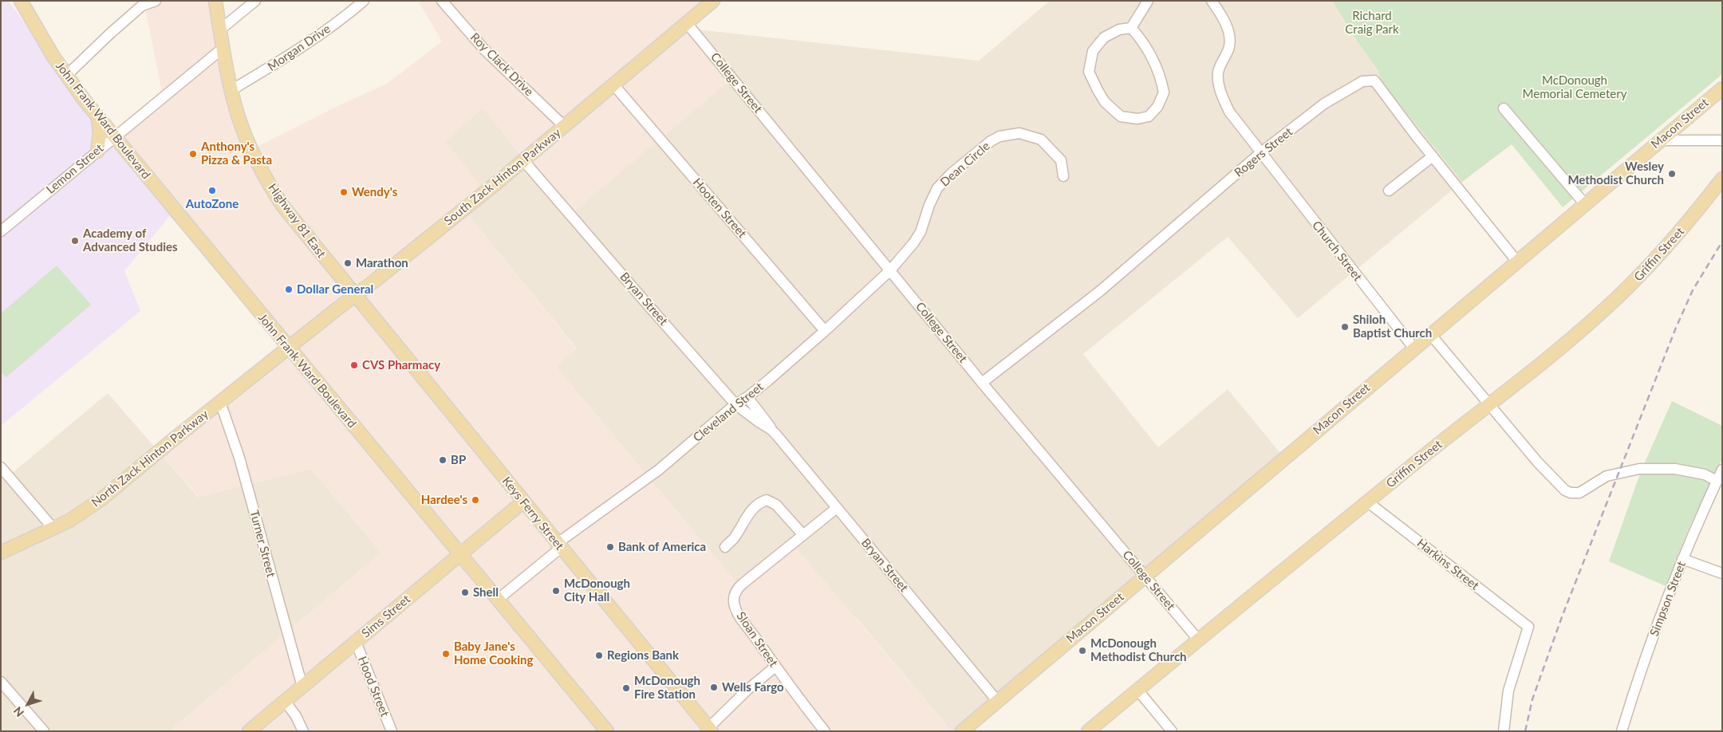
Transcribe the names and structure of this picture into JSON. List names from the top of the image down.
{
  "streets": {
    "main road": [
      "John Frank Ward Boulevard",
      "Macon Street",
      "South Zack Hinton Parkway",
      "Highway 81 East",
      "Griffin Street",
      "North Zack Hinton Parkway",
      "Keys Ferry Street",
      "Sims Street"
    ],
    "street": [
      "Morgan Drive",
      "Roy Clack Drive",
      "College Street",
      "Rogers Street",
      "Dean Circle",
      "Lemon Street",
      "Hooten Street",
      "Church Street",
      "Bryan Street",
      "Cleveland Street",
      "Turner Street",
      "Harkins Street",
      "Simpson Street",
      "Sloan Street",
      "Hood Street"
    ]
  },
  "crossings": [
    ["Morgan Drive", "Highway 81 East"],
    ["Roy Clack Drive", "South Zack Hinton Parkway"],
    ["College Street", "Macon Street"],
    ["College Street", "Rogers Street"],
    ["College Street", "Dean Circle"],
    ["College Street", "South Zack Hinton Parkway"],
    ["College Street", "Griffin Street"],
    ["College Street", "Cleveland Street"],
    ["John Frank Ward Boulevard", "Lemon Street"],
    ["John Frank Ward Boulevard", "South Zack Hinton Parkway"],
    ["John Frank Ward Boulevard", "Cleveland Street"],
    ["John Frank Ward Boulevard", "North Zack Hinton Parkway"],
    ["John Frank Ward Boulevard", "Sims Street"],
    ["Macon Street", "Rogers Street"],
    ["Macon Street", "Church Street"],
    ["Macon Street", "Bryan Street"],
    ["Rogers Street", "Church Street"],
    ["Dean Circle", "Cleveland Street"],
    ["Lemon Street", "Highway 81 East"],
    ["South Zack Hinton Parkway", "Hooten Street"],
    ["South Zack Hinton Parkway", "Highway 81 East"],
    ["South Zack Hinton Parkway", "Bryan Street"],
    ["South Zack Hinton Parkway", "North Zack Hinton Parkway"],
    ["South Zack Hinton Parkway", "Keys Ferry Street"],
    ["Hooten Street", "Cleveland Street"],
    ["Highway 81 East", "Keys Ferry Street"],
    ["Griffin Street", "Harkins Street"],
    ["Bryan Street", "Cleveland Street"],
    ["Bryan Street", "Sloan Street"],
    ["Cleveland Street", "Keys Ferry Street"],
    ["North Zack Hinton Parkway", "Turner Street"],
    ["Keys Ferry Street", "Sims Street"],
    ["Turner Street", "Sims Street"],
    ["Sims Street", "Hood Street"]
  ],
  "parks": ["Richard Craig Park", "McDonough Memorial Cemetery"],
  "places": [
    "Anthony's Pizza & Pasta",
    "Wesley Methodist Church",
    "AutoZone",
    "Wendy's",
    "Academy of Advanced Studies",
    "Marathon",
    "Dollar General",
    "Shiloh Baptist Church",
    "CVS Pharmacy",
    "BP",
    "Hardee's",
    "Bank of America",
    "McDonough City Hall",
    "Shell",
    "McDonough Methodist Church",
    "Baby Jane's Home Cooking",
    "Regions Bank",
    "Wells Fargo",
    "McDonough Fire Station"
  ],
  "north": "bottom left"
}
